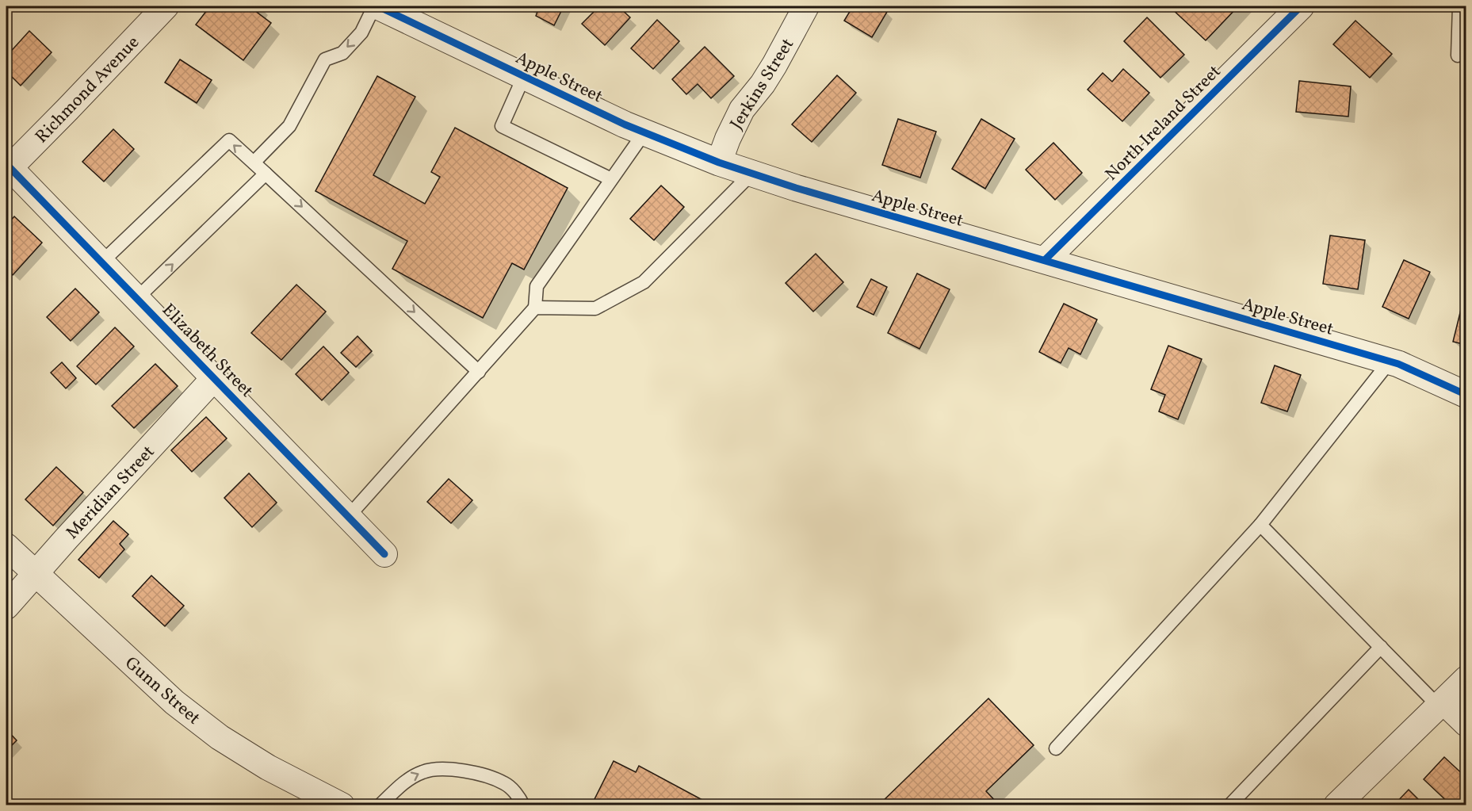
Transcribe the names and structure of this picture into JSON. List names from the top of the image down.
{
  "streets": {
    "street": [
      "Apple Street",
      "Jerkins Street",
      "Richmond Avenue",
      "North Ireland Street",
      "Elizabeth Street",
      "Meridian Street",
      "Gunn Street"
    ]
  },
  "crossings": [
    ["Apple Street", "Jerkins Street"],
    ["Apple Street", "North Ireland Street"],
    ["Richmond Avenue", "Elizabeth Street"],
    ["Elizabeth Street", "Meridian Street"],
    ["Meridian Street", "Gunn Street"]
  ]
}
